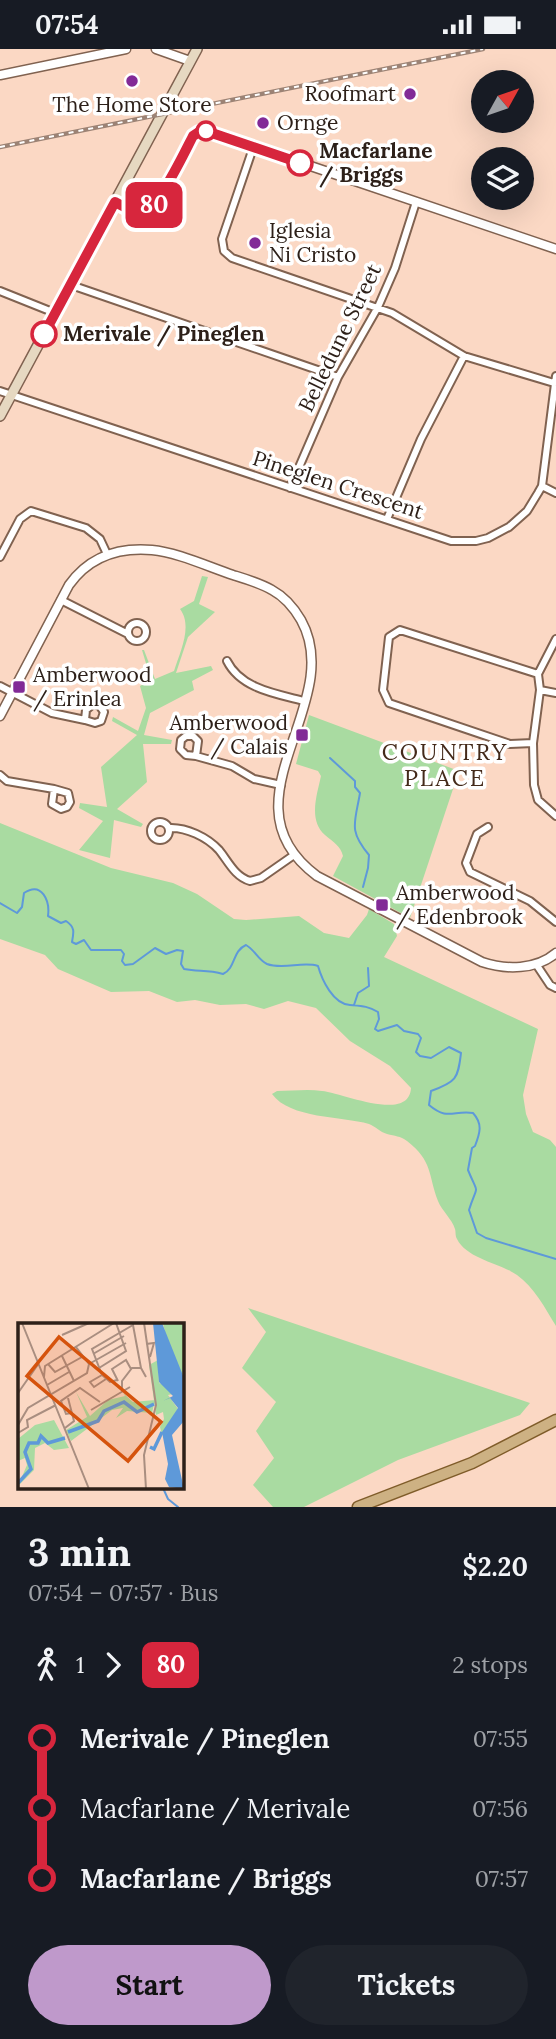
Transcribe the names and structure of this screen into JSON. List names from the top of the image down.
{
  "streets": {
    "street": ["Belledune Street", "Pineglen Crescent"]
  },
  "crossings": [
    ["Belledune Street", "Pineglen Crescent"]
  ],
  "districts": ["COUNTRY PLACE"],
  "places": {
    "other": [
      "The Home Store",
      "Roofmart",
      "Ornge",
      "Macfarlane / Briggs",
      "Iglesia Ni Cristo",
      "Merivale / Pineglen"
    ],
    "transit": ["Amberwood / Erinlea", "Amberwood / Calais", "Amberwood / Edenbrook"]
  },
  "lines": ["bus line 80"],
  "north": "top right",
  "page": {
    "status": "07:54",
    "on_map": "80",
    "heading": ["3 min", "07:54 – 07:57 · Bus", "$2.20"],
    "legs": ["1", "80", "2 stops"],
    "list": [
      {
        "name": "Merivale / Pineglen",
        "value": "07:55"
      },
      {
        "name": "Macfarlane / Merivale",
        "value": "07:56"
      },
      {
        "name": "Macfarlane / Briggs",
        "value": "07:57"
      }
    ],
    "buttons": ["Start", "Tickets"]
  }
}
